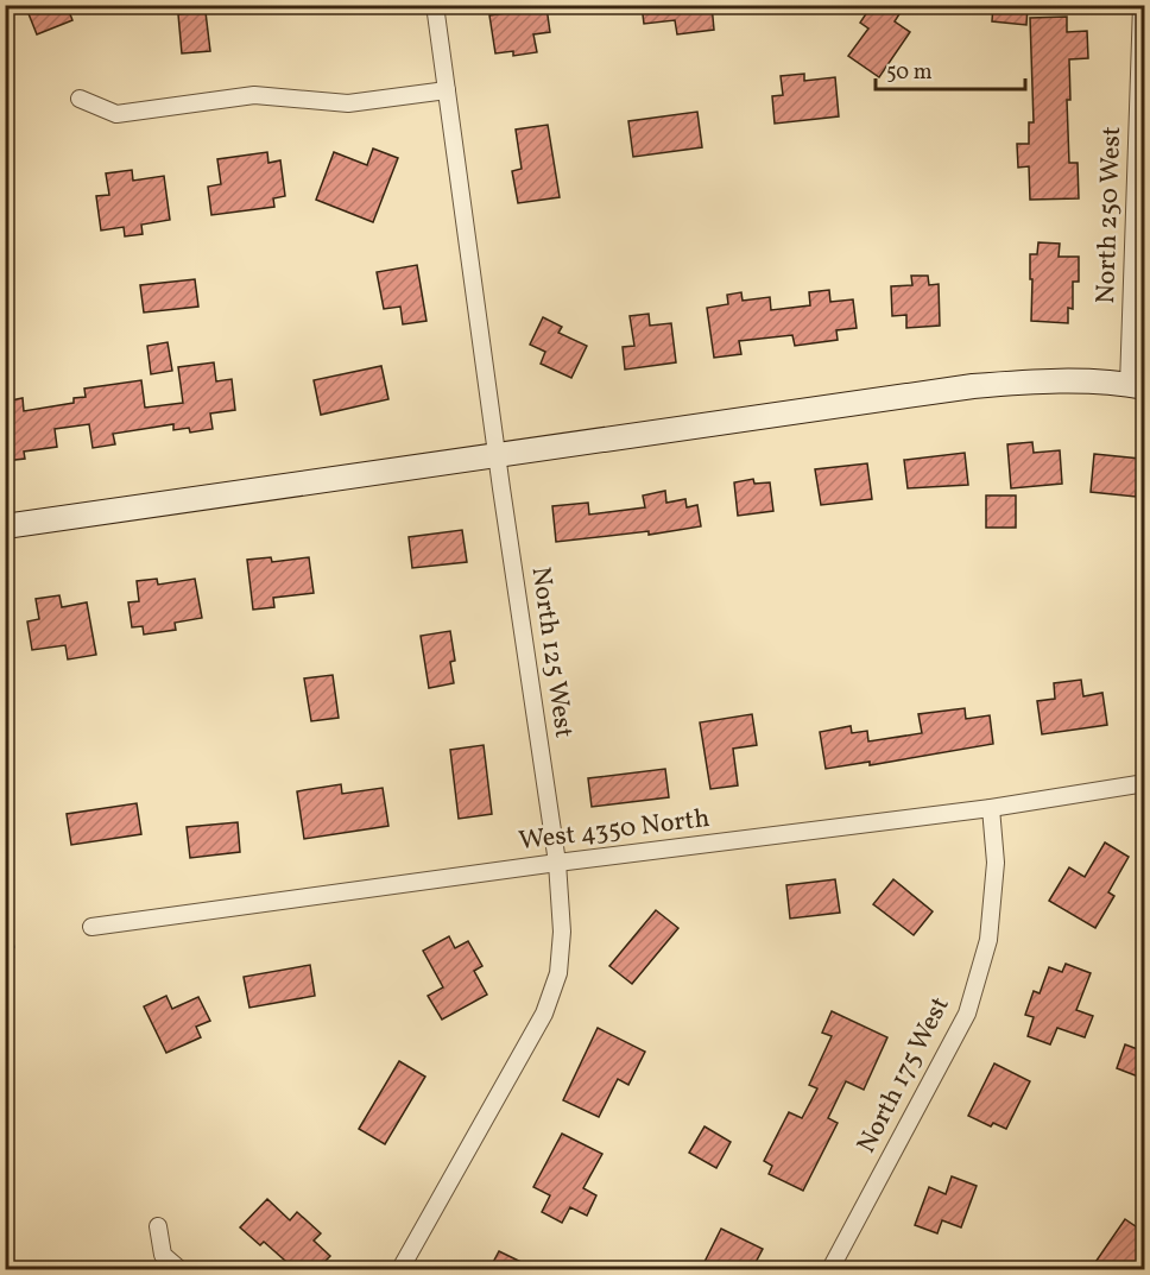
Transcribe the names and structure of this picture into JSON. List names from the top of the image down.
{
  "streets": {
    "street": [
      "North 250 West",
      "North 125 West",
      "West 4350 North",
      "North 175 West"
    ]
  },
  "crossings": [
    ["North 125 West", "West 4350 North"],
    ["West 4350 North", "North 175 West"]
  ],
  "scale_bar": "50 m"
}
